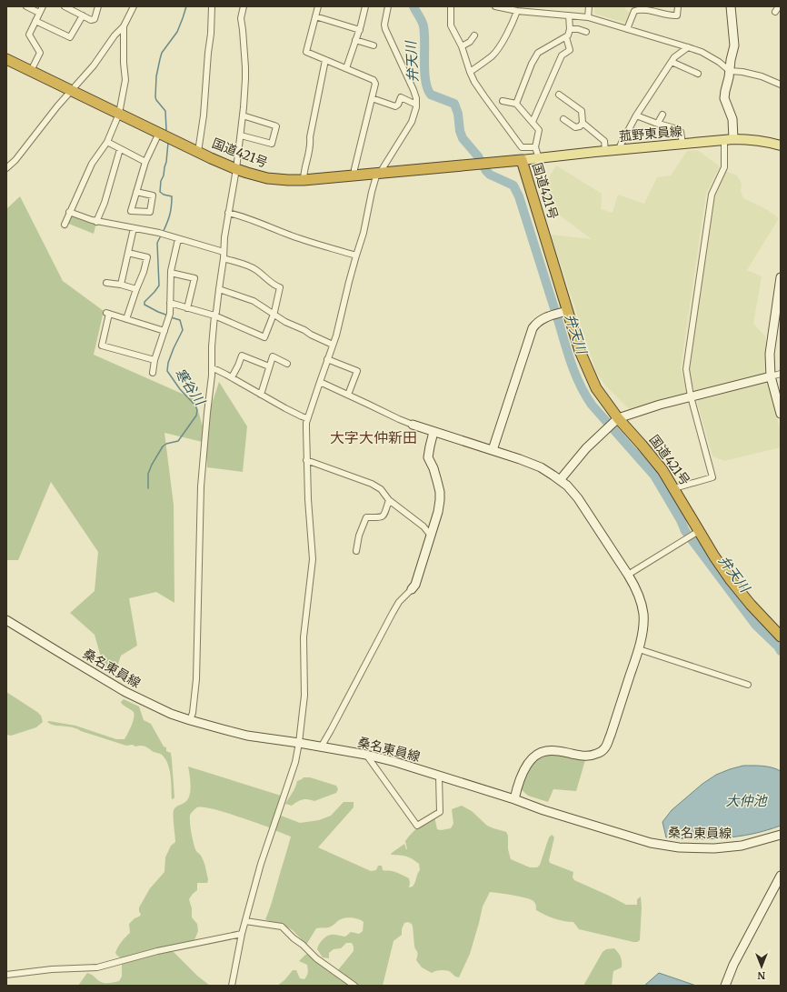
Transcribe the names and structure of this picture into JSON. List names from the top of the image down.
{
  "streets": {
    "highway": ["国道421号"],
    "main road": ["菰野東員線"],
    "street": ["桑名東員線"]
  },
  "crossings": [
    ["菰野東員線", "国道421号"]
  ],
  "districts": ["大字大仲新田"],
  "water": ["弁天川", "寒谷川", "大仲池"],
  "north": "bottom"
}
